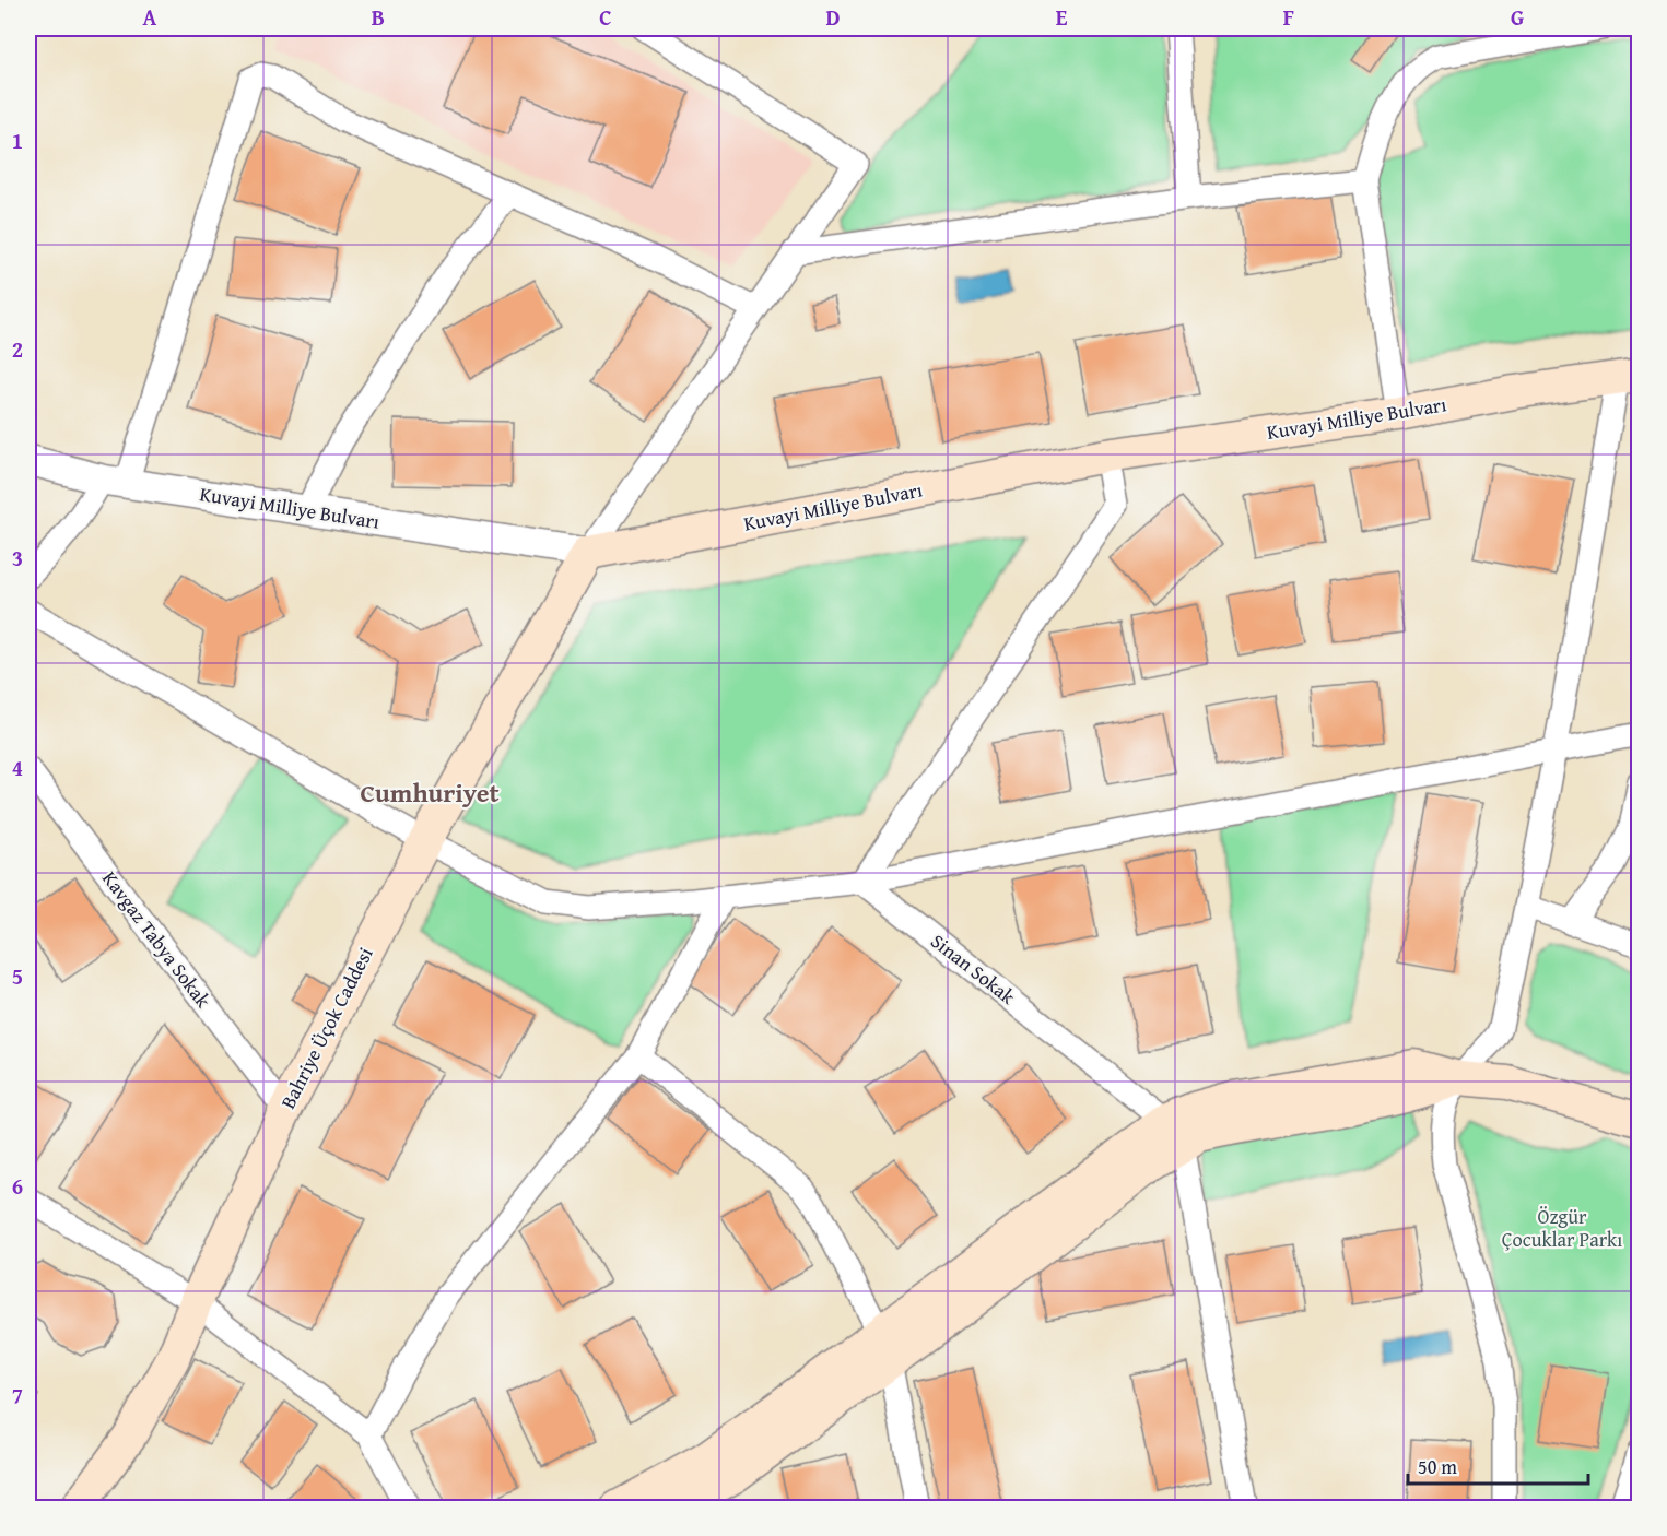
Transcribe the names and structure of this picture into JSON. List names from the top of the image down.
{
  "streets": {
    "main road": ["Kuvayi Milliye Bulvarı", "Bahriye Üçok Caddesi"],
    "street": ["Kavgaz Tabya Sokak", "Sinan Sokak"]
  },
  "crossings": [
    ["Kuvayi Milliye Bulvarı", "Bahriye Üçok Caddesi"],
    ["Kavgaz Tabya Sokak", "Bahriye Üçok Caddesi"]
  ],
  "districts": ["Cumhuriyet"],
  "parks": ["Özgür Çocuklar Parkı"],
  "scale_bar": "50 m",
  "grid": {
    "columns": [
      "A",
      "B",
      "C",
      "D",
      "E",
      "F",
      "G"
    ],
    "rows": [
      "1",
      "2",
      "3",
      "4",
      "5",
      "6",
      "7"
    ]
  }
}
